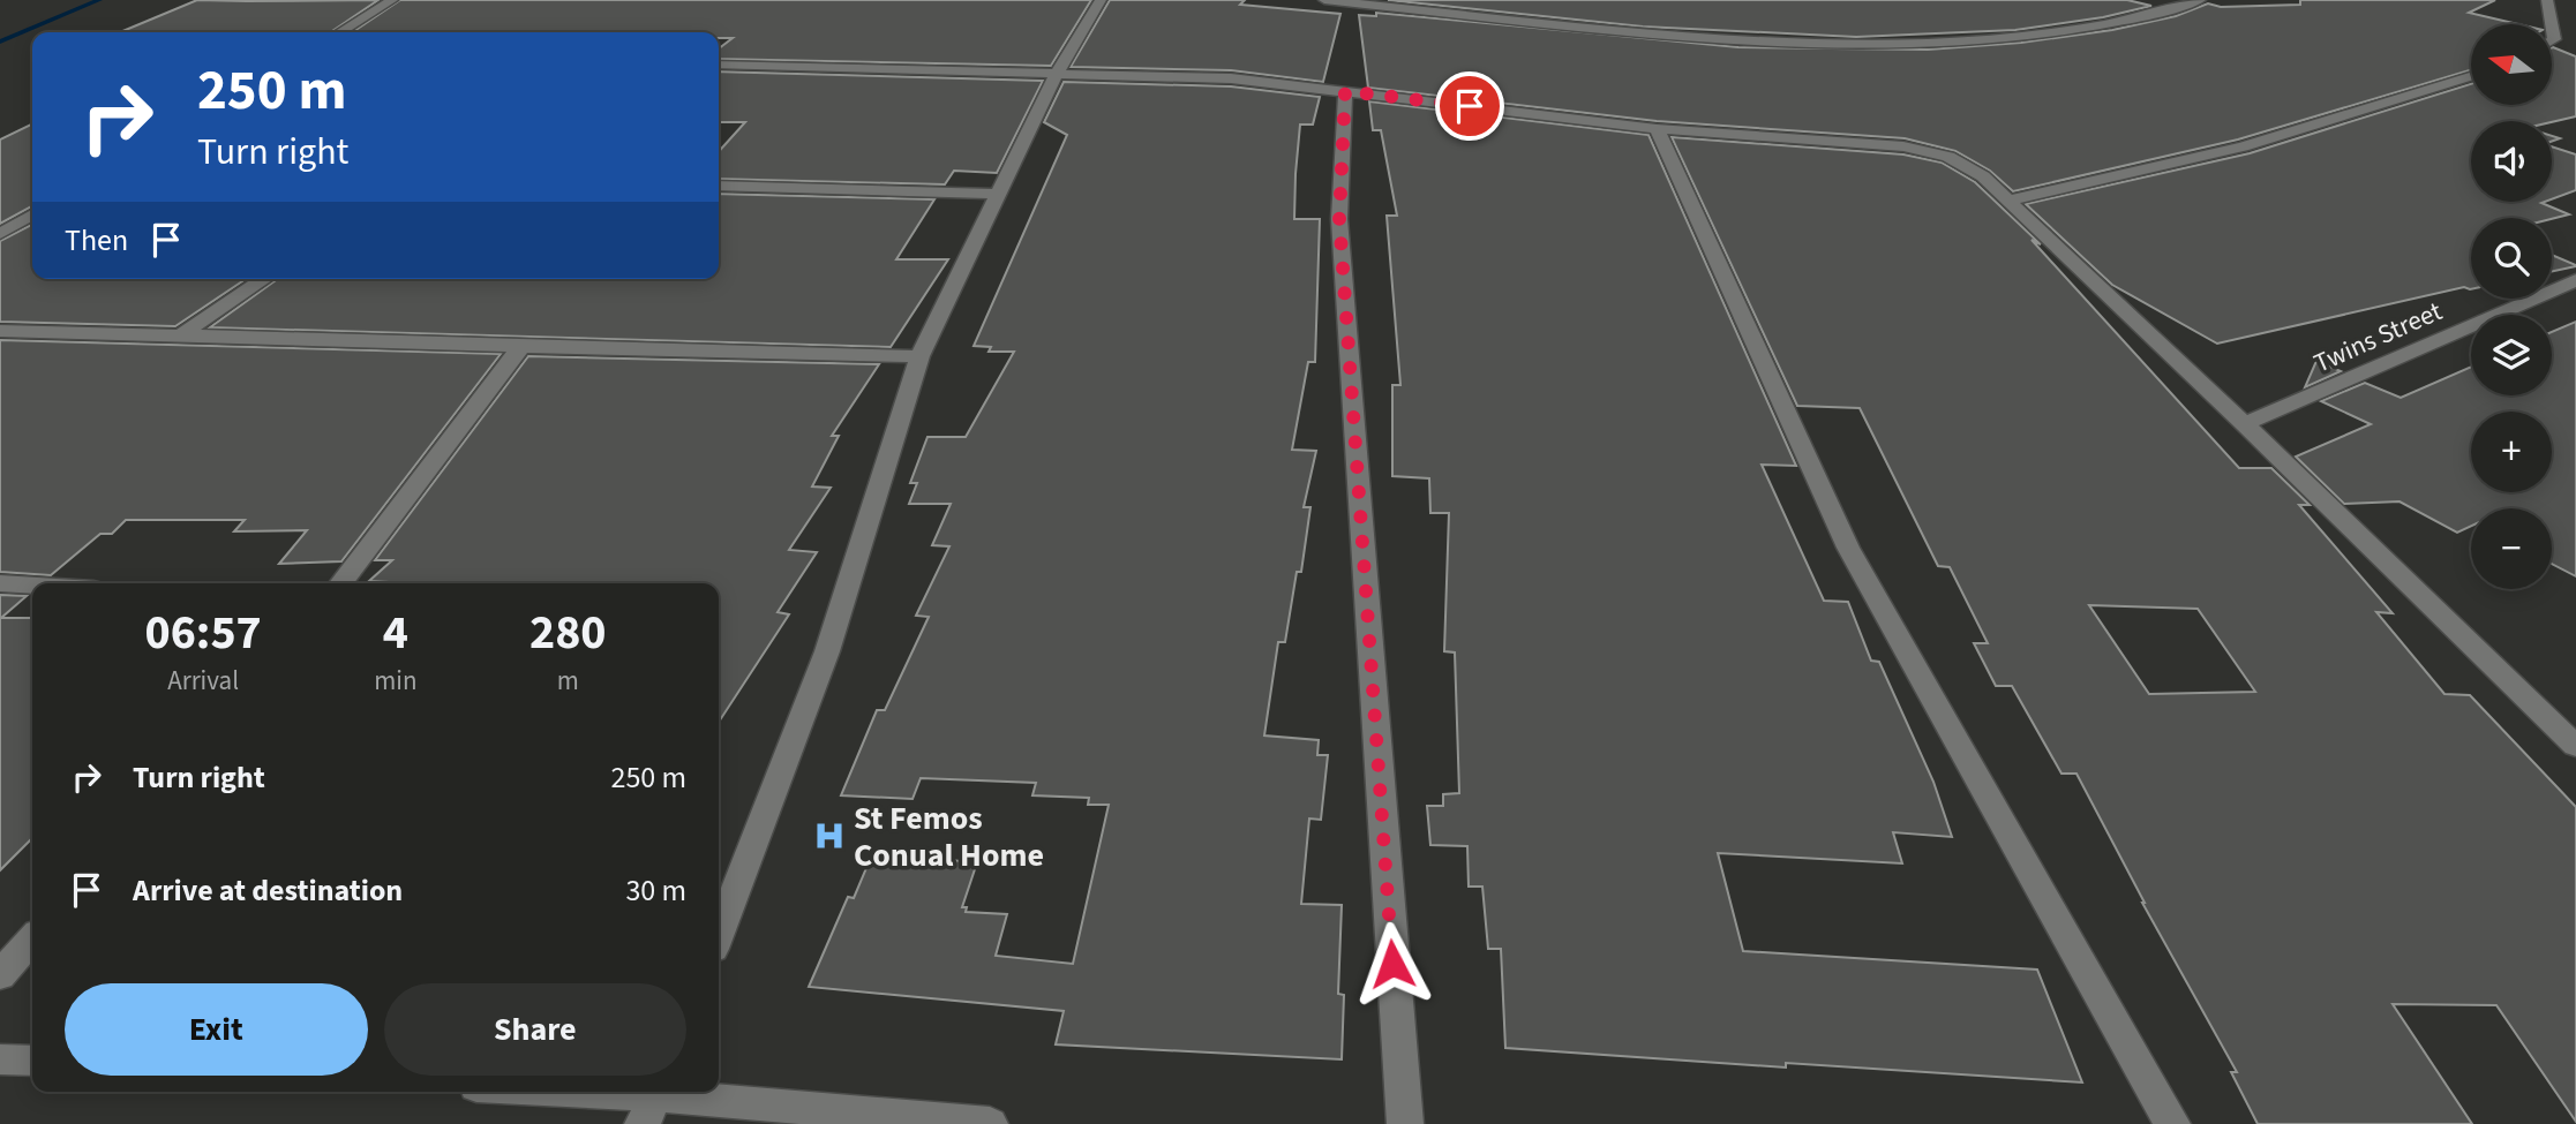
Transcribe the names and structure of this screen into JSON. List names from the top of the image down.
{
  "streets": {
    "street": ["Twins Street"]
  },
  "places": {
    "hospital": ["St Femos Conual Home"]
  },
  "north": "left",
  "page": {
    "map_buttons": ["+", "−"],
    "turn": ["250 m", "Turn right"],
    "then": "Then",
    "eta": [
      "06:57",
      "Arrival",
      "4",
      "min",
      "280",
      "m"
    ],
    "list": [
      {
        "name": "Turn right",
        "value": "250 m"
      },
      {
        "name": "Arrive at destination",
        "value": "30 m"
      }
    ],
    "buttons": ["Exit", "Share"]
  }
}
